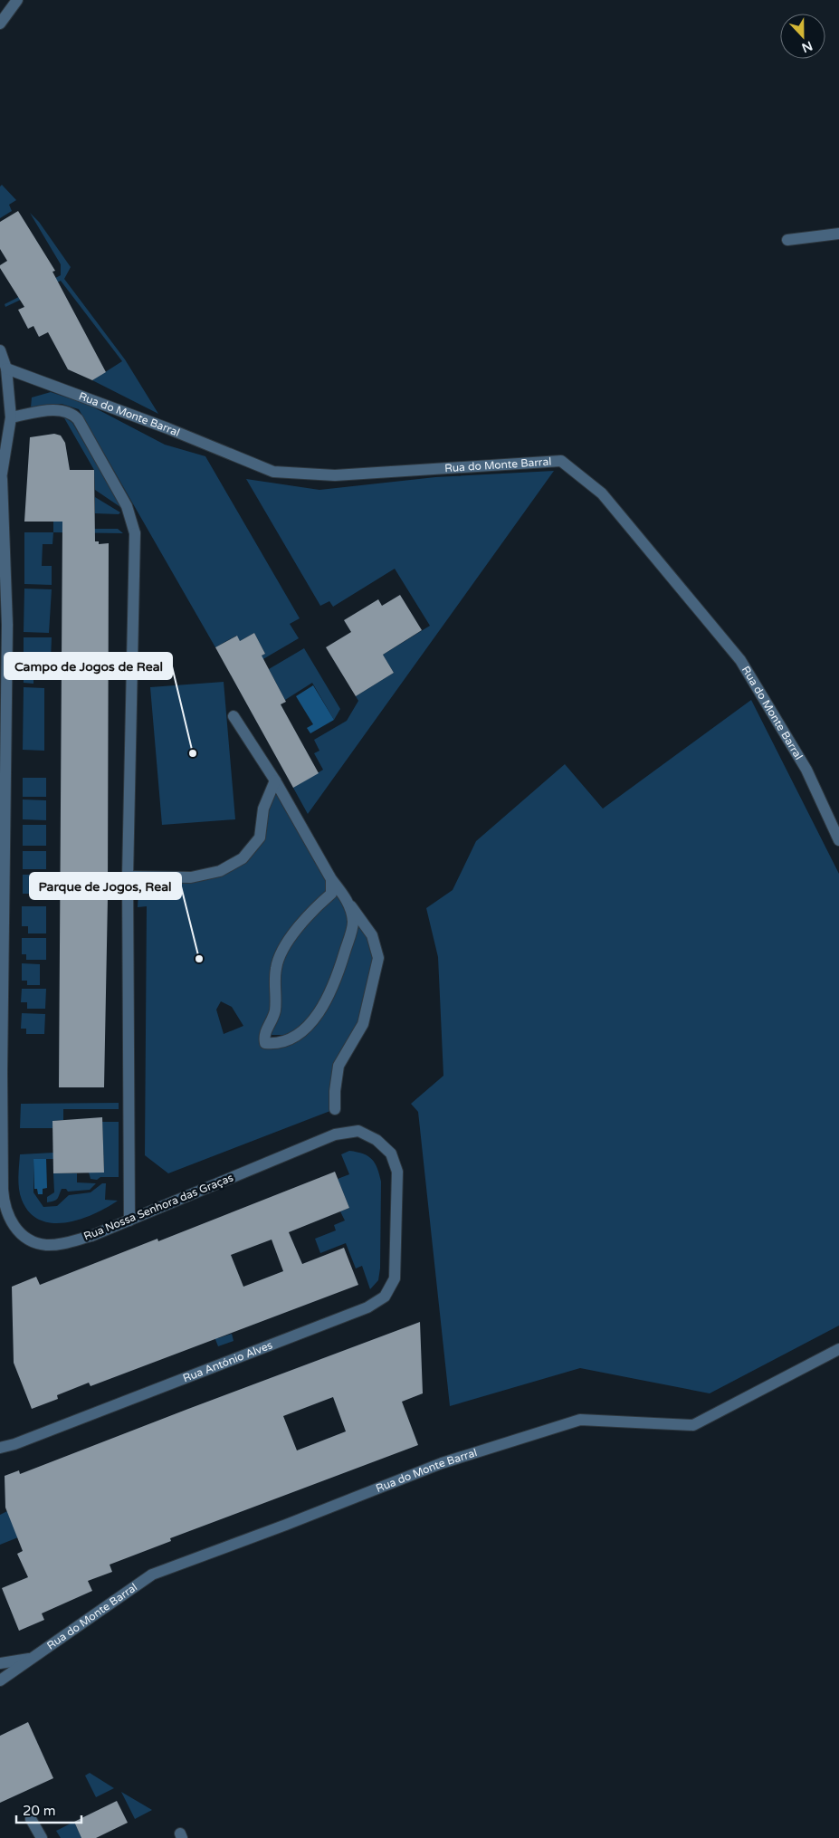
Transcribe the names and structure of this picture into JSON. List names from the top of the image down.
{
  "streets": {
    "street": ["Rua do Monte Barral", "Rua Nossa Senhora das Graças", "Rua António Alves"]
  },
  "crossings": [
    ["Rua do Monte Barral", "Rua Nossa Senhora das Graças"],
    ["Rua Nossa Senhora das Graças", "Rua António Alves"]
  ],
  "places": ["Campo de Jogos de Real", "Parque de Jogos, Real"],
  "scale_bar": "20 m",
  "north": "bottom"
}
